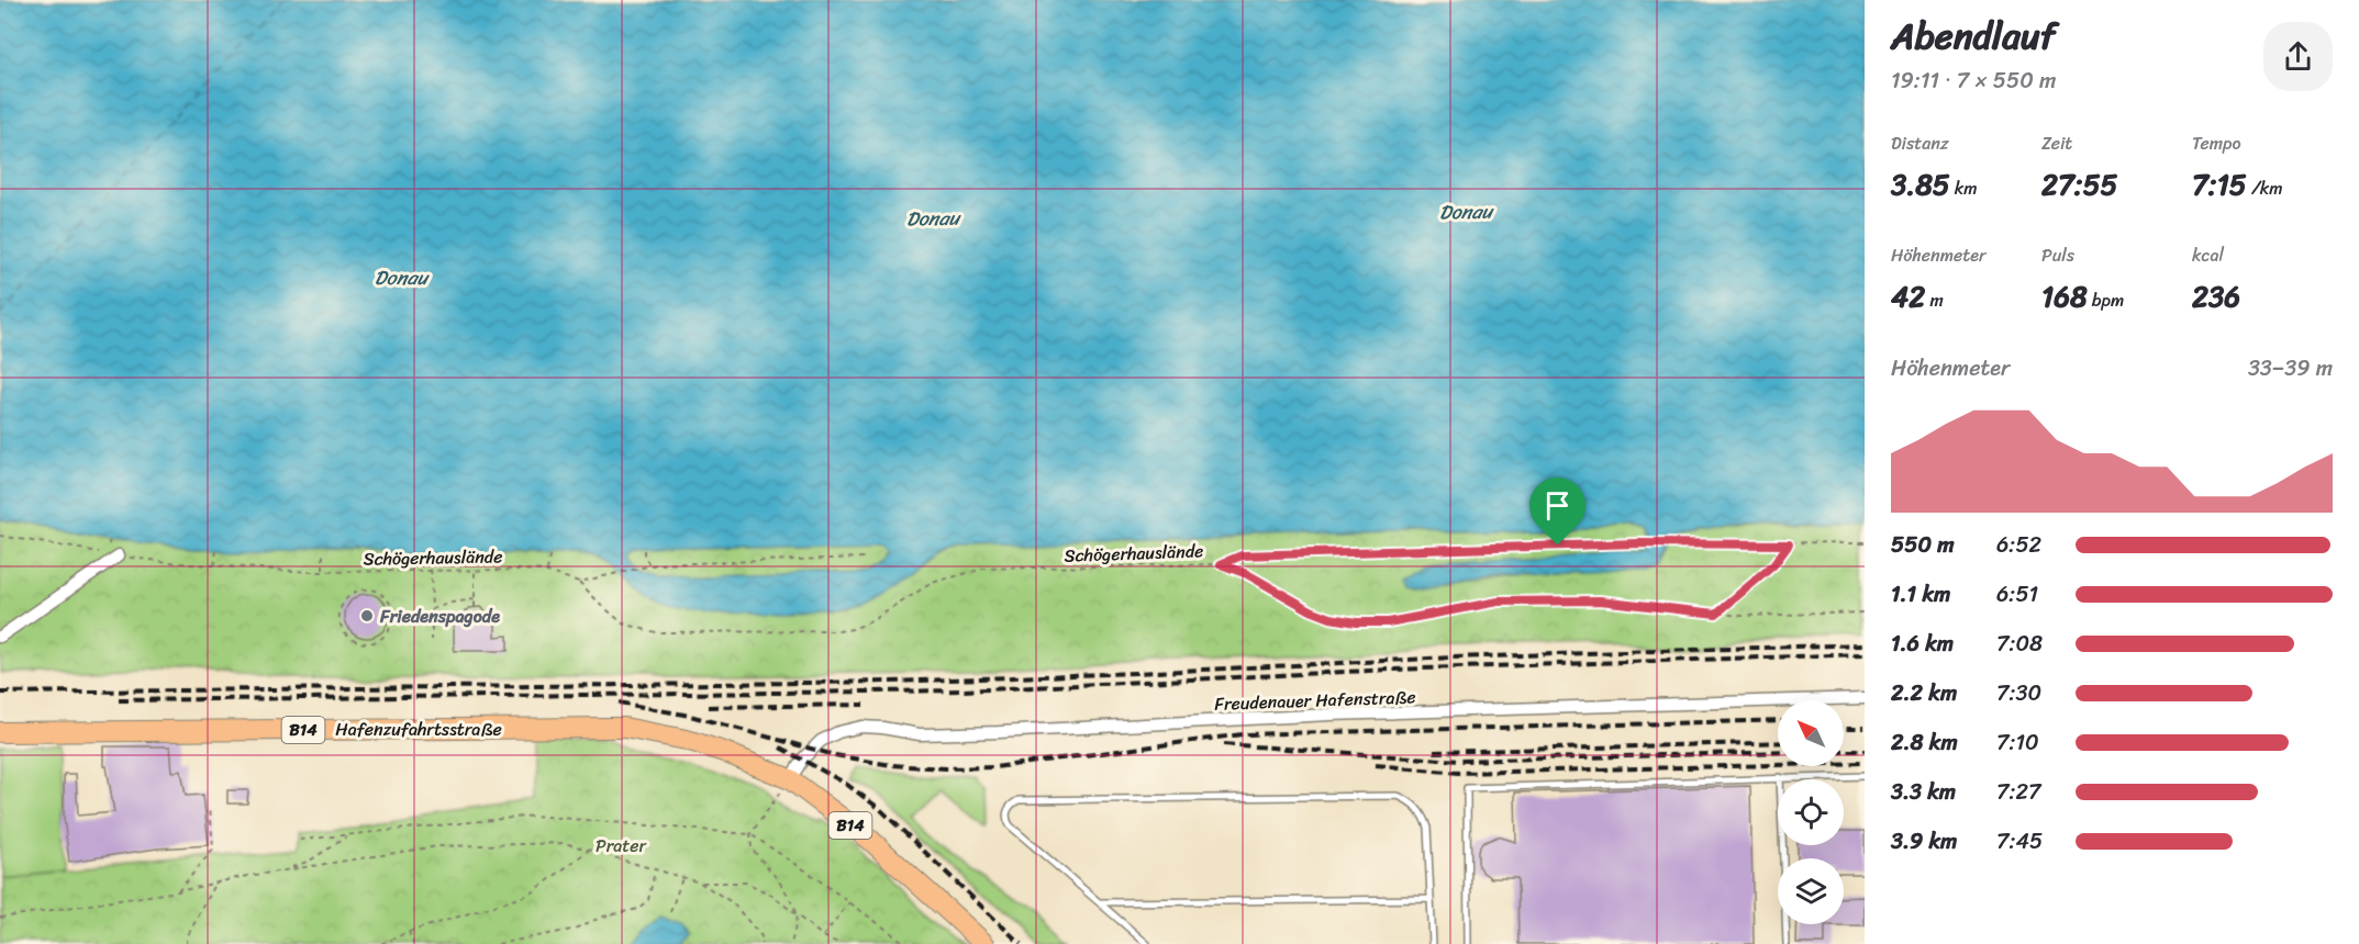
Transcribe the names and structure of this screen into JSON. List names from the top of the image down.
{
  "streets": {
    "main road": ["Hafenzufahrtsstraße", "B14"],
    "street": ["Freudenauer Hafenstraße"],
    "path": ["Schögerhauslände"]
  },
  "crossings": [
    ["Freudenauer Hafenstraße", "Hafenzufahrtsstraße"],
    ["Freudenauer Hafenstraße", "B14"],
    ["Hafenzufahrtsstraße", "B14"]
  ],
  "water": ["Donau"],
  "parks": ["Prater"],
  "places": ["Friedenspagode"],
  "north": "top left",
  "page": {
    "heading": ["Abendlauf", "19:11 · 7 × 550 m"],
    "stats": [
      ["Distanz", "3.85 km"],
      ["Zeit", "27:55"],
      ["Tempo", "7:15 /km"],
      ["Höhenmeter", "42 m"],
      ["Puls", "168 bpm"],
      ["kcal", "236"]
    ],
    "chart": ["Höhenmeter", "33–39 m"],
    "list": [
      {
        "name": "550 m",
        "note": "6:52"
      },
      {
        "name": "1.1 km",
        "note": "6:51"
      },
      {
        "name": "1.6 km",
        "note": "7:08"
      },
      {
        "name": "2.2 km",
        "note": "7:30"
      },
      {
        "name": "2.8 km",
        "note": "7:10"
      },
      {
        "name": "3.3 km",
        "note": "7:27"
      },
      {
        "name": "3.9 km",
        "note": "7:45"
      }
    ]
  }
}
